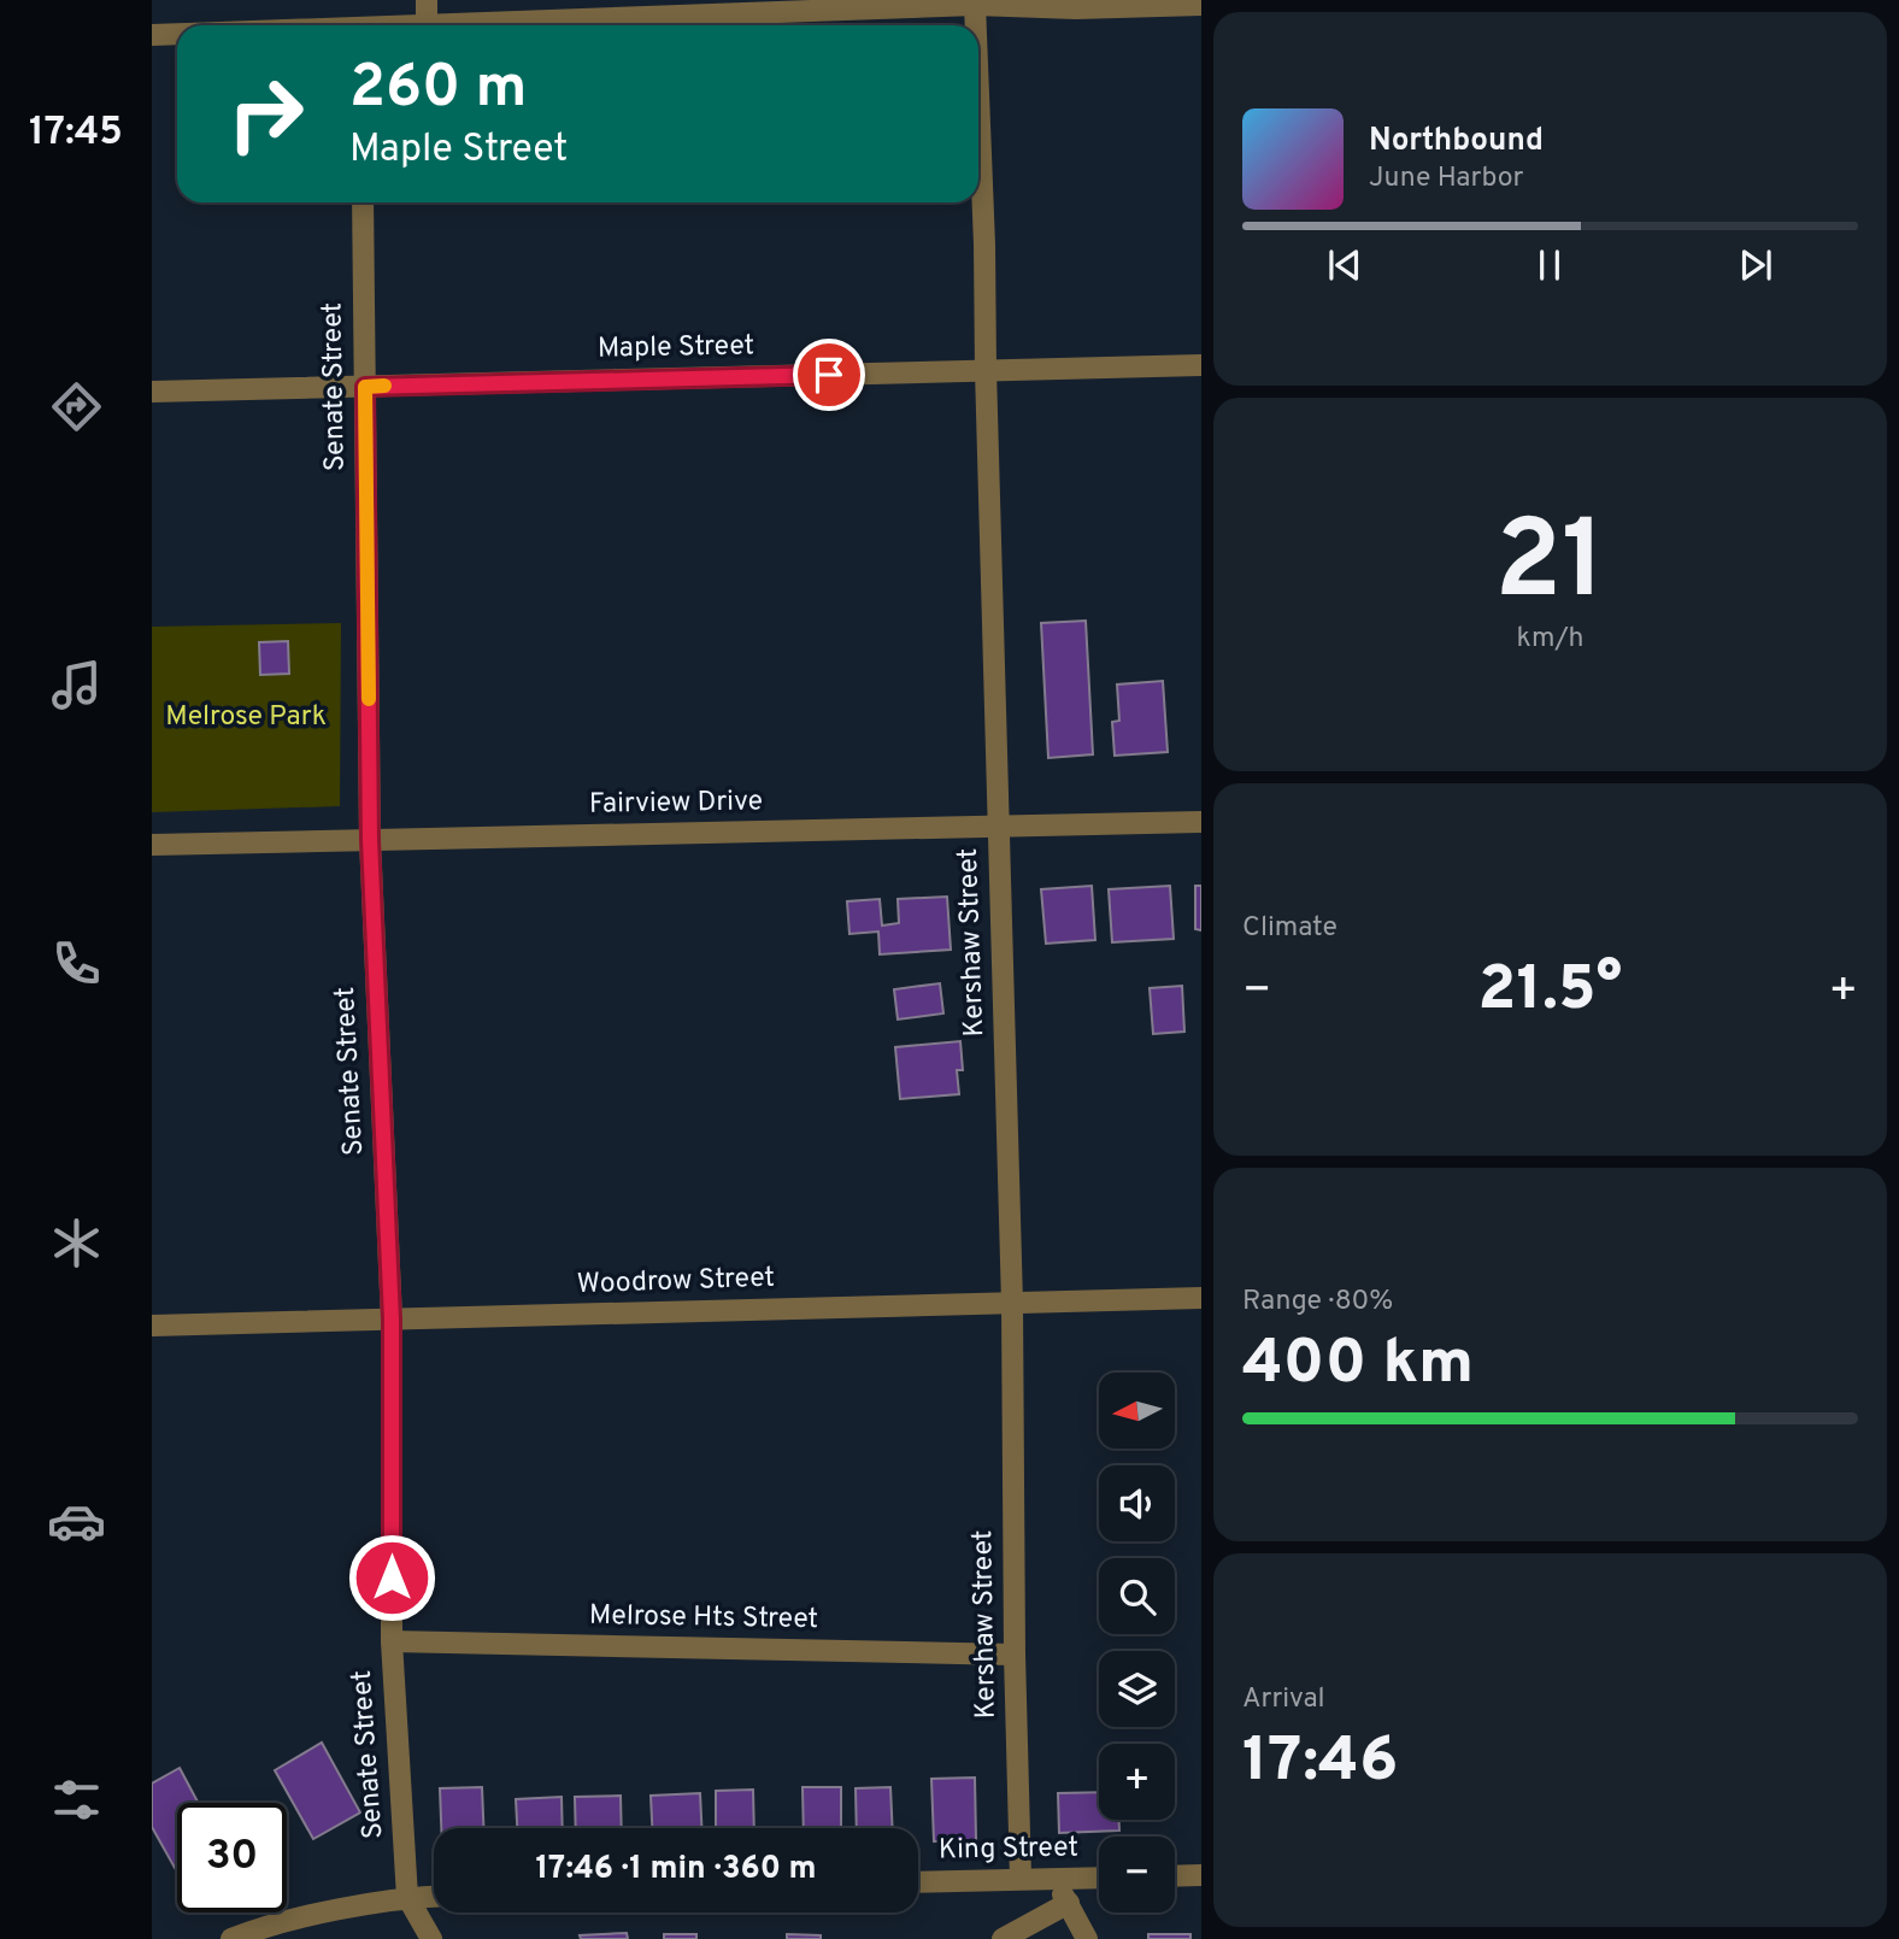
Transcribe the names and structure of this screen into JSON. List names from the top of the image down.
{
  "streets": {
    "street": [
      "Maple Street",
      "Senate Street",
      "Fairview Drive",
      "Kershaw Street",
      "Woodrow Street",
      "Melrose Hts Street",
      "King Street"
    ]
  },
  "crossings": [
    ["Maple Street", "Senate Street"],
    ["Maple Street", "Kershaw Street"],
    ["Senate Street", "Fairview Drive"],
    ["Senate Street", "Woodrow Street"],
    ["Senate Street", "Melrose Hts Street"],
    ["Fairview Drive", "Kershaw Street"],
    ["Kershaw Street", "Woodrow Street"],
    ["Kershaw Street", "Melrose Hts Street"],
    ["Kershaw Street", "King Street"]
  ],
  "parks": ["Melrose Park"],
  "north": "left",
  "page": {
    "tabs": "17:45",
    "turn": ["260 m", "Maple Street"],
    "song": ["Northbound", "June Harbor"],
    "tile": [
      ["21", "km/h"],
      "Climate",
      ["Range · 80%", "400 km"],
      ["Arrival", "17:46"]
    ],
    "heat": ["−", "21.5°", "+"],
    "map_buttons": ["+", "−"],
    "limit": "30",
    "trip": "17:46 · 1 min · 360 m"
  }
}
